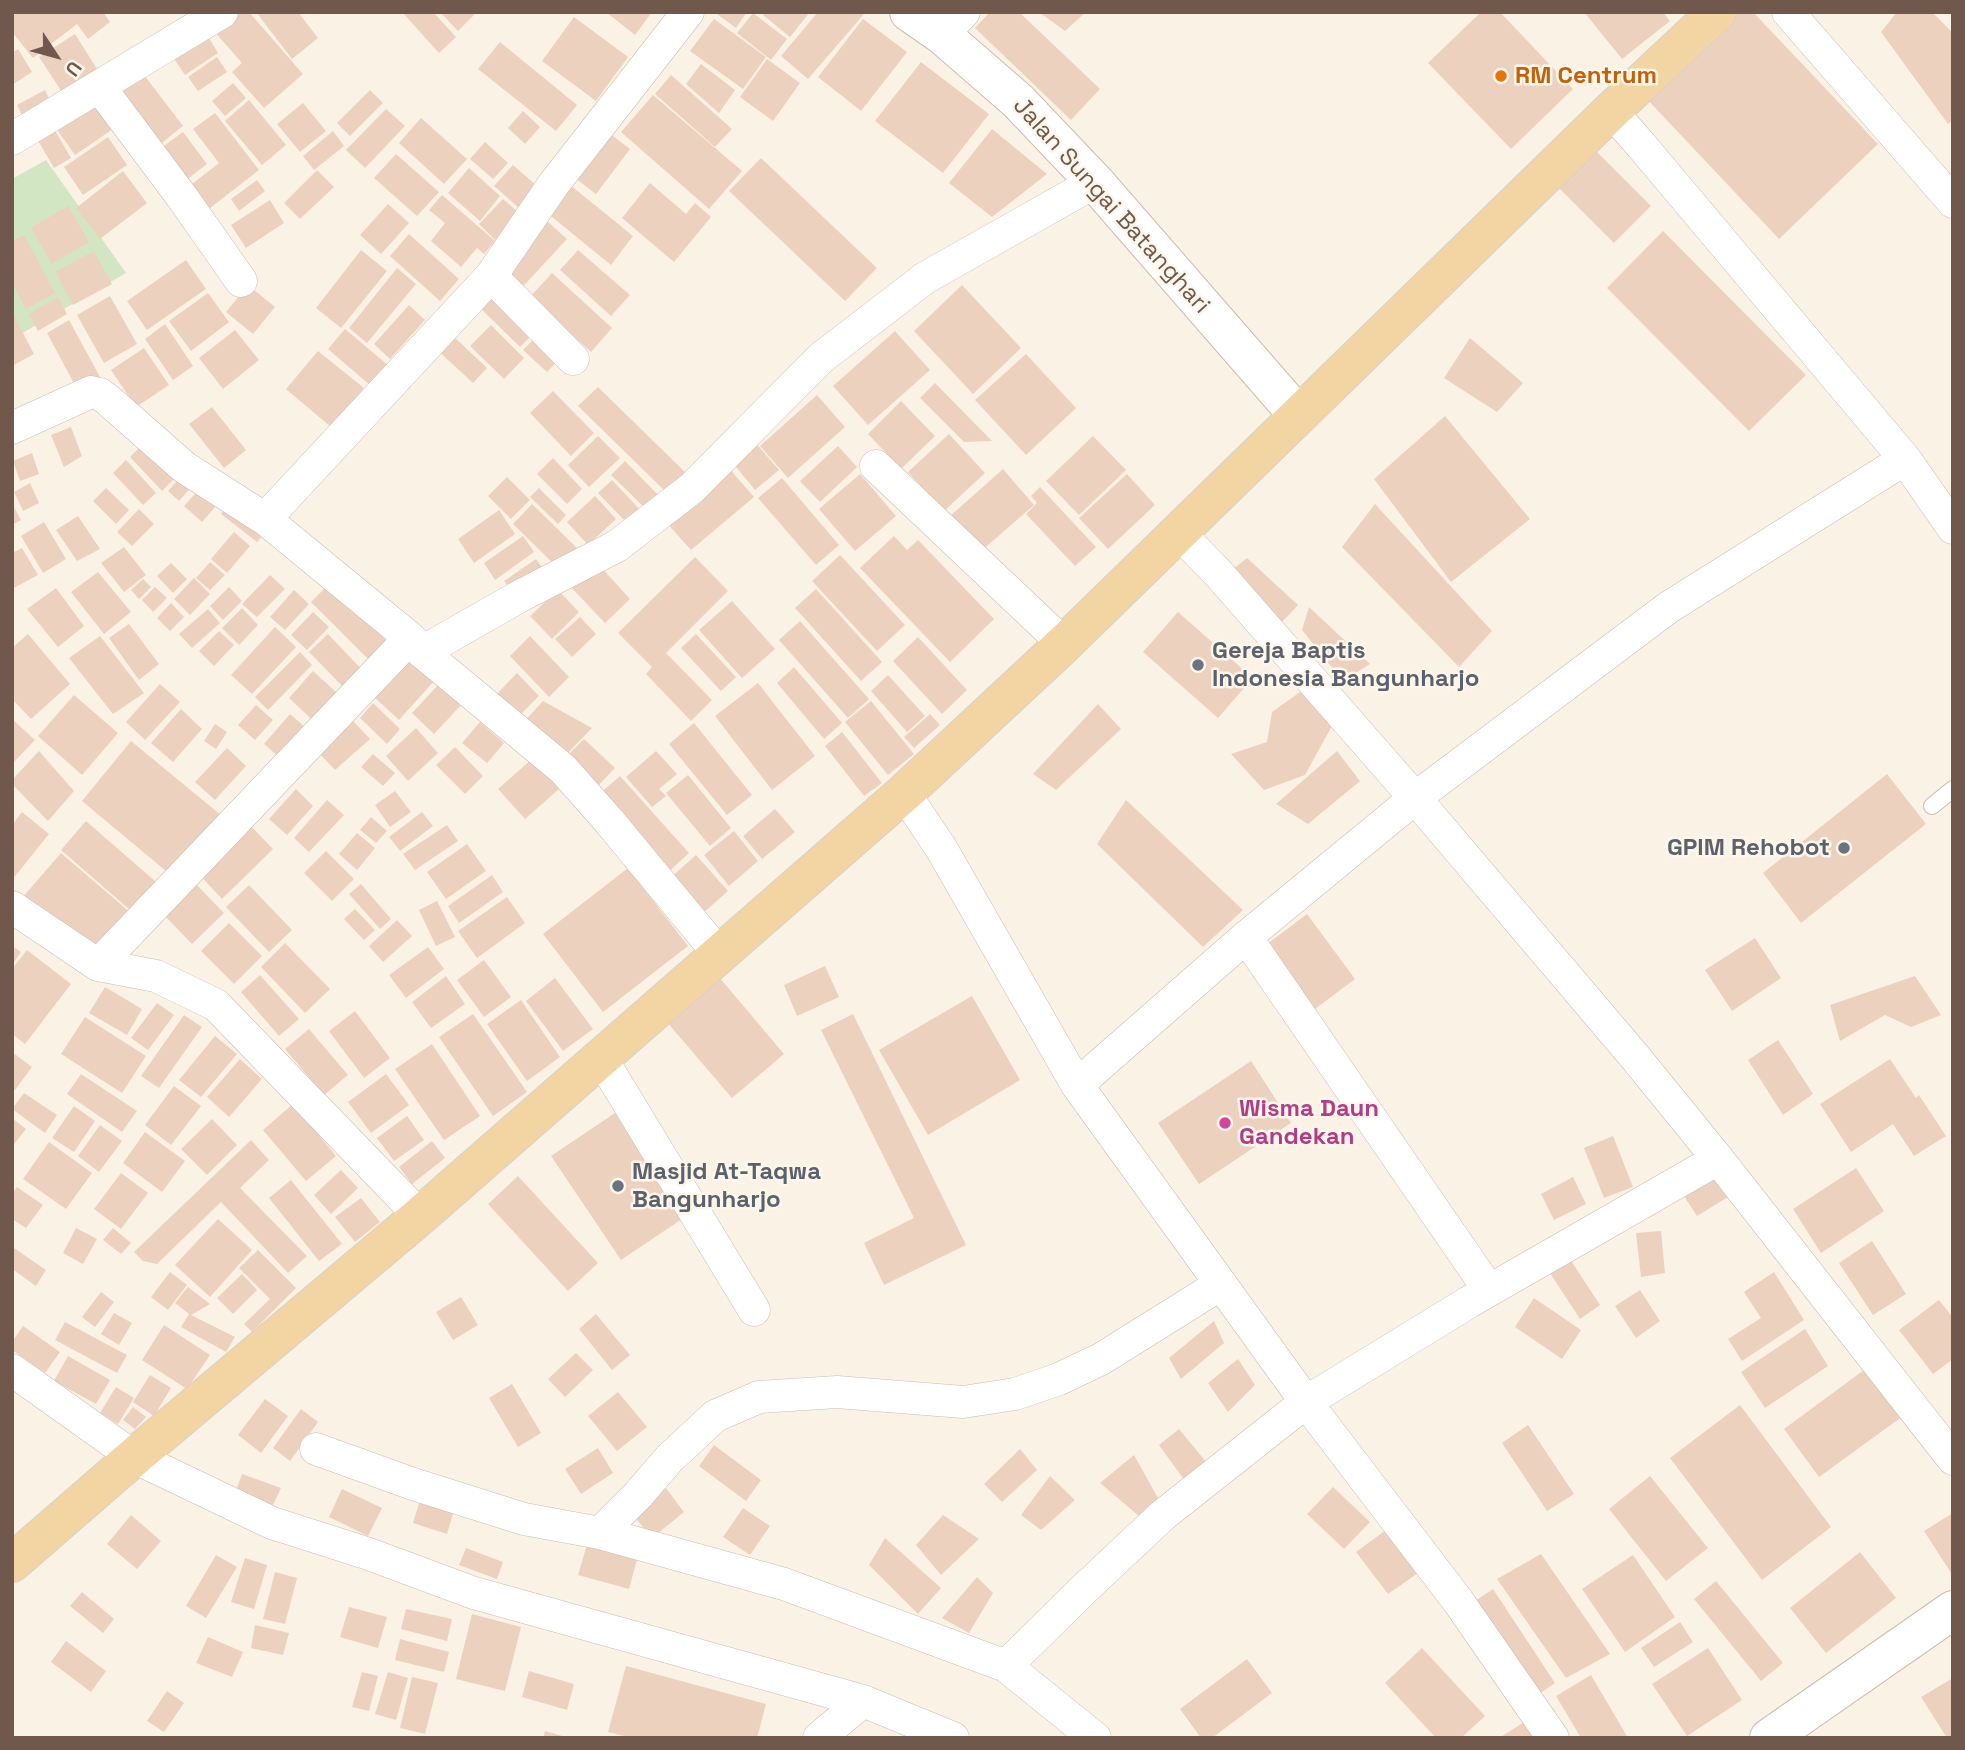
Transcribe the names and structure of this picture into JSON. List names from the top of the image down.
{
  "streets": {
    "main road": ["Jalan Sungai Batanghari"]
  },
  "places": [
    "RM Centrum",
    "Gereja Baptis Indonesia Bangunharjo",
    "GPIM Rehobot",
    "Wisma Daun Gandekan",
    "Masjid At-Taqwa Bangunharjo"
  ],
  "north": "bottom right"
}
